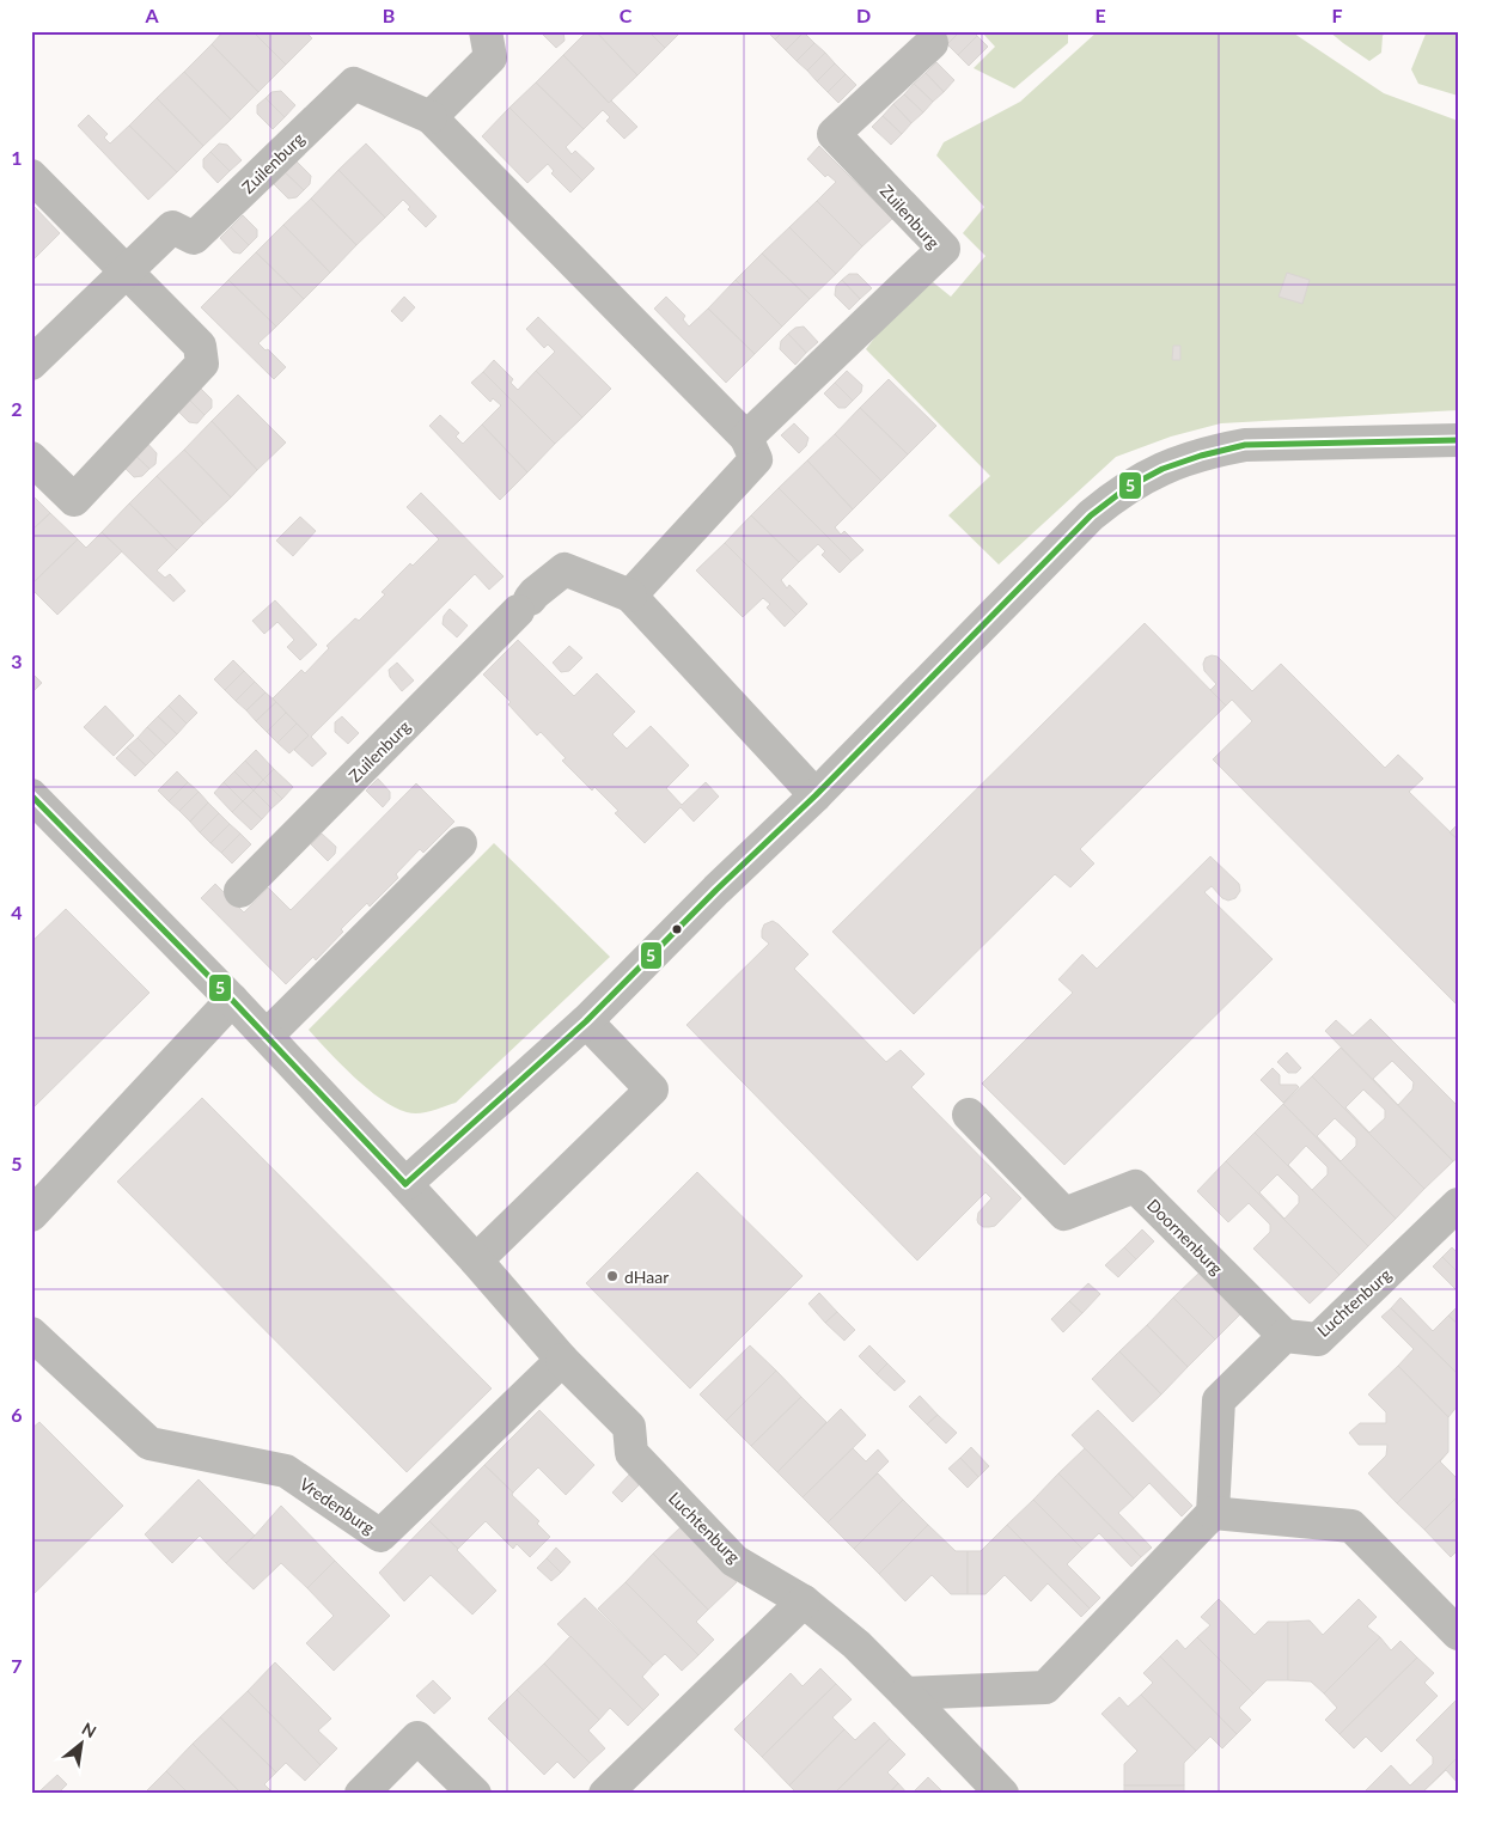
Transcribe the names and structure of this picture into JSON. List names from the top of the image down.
{
  "streets": {
    "street": [
      "Zuilenburg",
      "Doornenburg",
      "Luchtenburg",
      "Vredenburg"
    ]
  },
  "crossings": [
    ["Doornenburg", "Luchtenburg"],
    ["Luchtenburg", "Vredenburg"]
  ],
  "places": ["dHaar"],
  "lines": ["transit line 5"],
  "north": "top right",
  "grid": {
    "columns": [
      "A",
      "B",
      "C",
      "D",
      "E",
      "F"
    ],
    "rows": [
      "1",
      "2",
      "3",
      "4",
      "5",
      "6",
      "7"
    ]
  }
}
